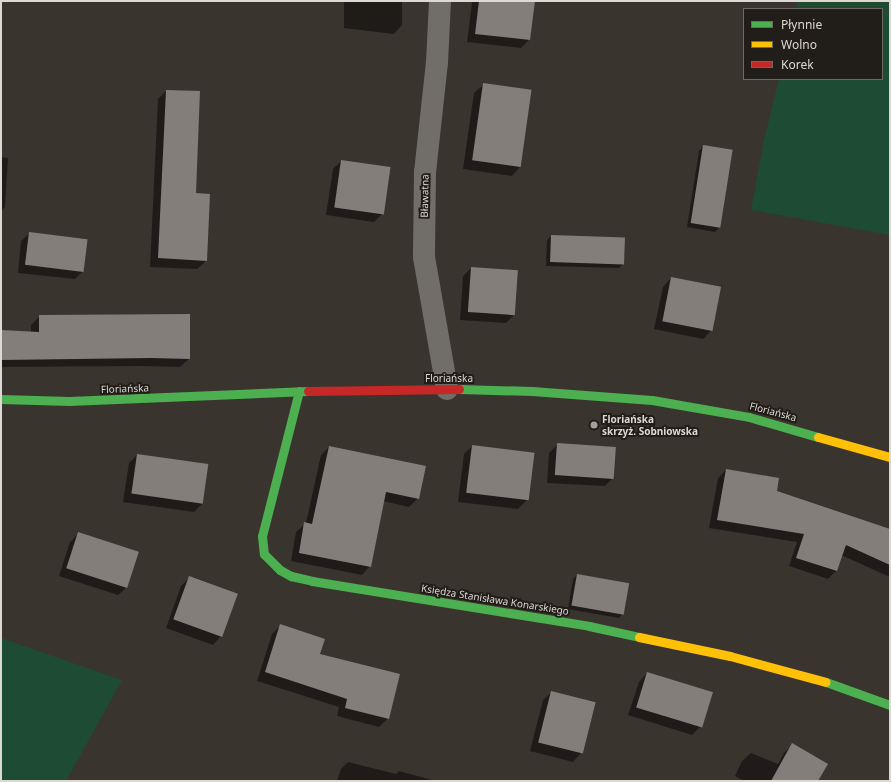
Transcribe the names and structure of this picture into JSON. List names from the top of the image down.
{
  "streets": {
    "street": ["Bławatna", "Floriańska", "Księdza Stanisława Konarskiego"]
  },
  "crossings": [
    ["Bławatna", "Floriańska"],
    ["Floriańska", "Księdza Stanisława Konarskiego"]
  ],
  "places": ["Floriańska skrzyż. Sobniowska"],
  "legend": ["Płynnie", "Wolno", "Korek"]
}
